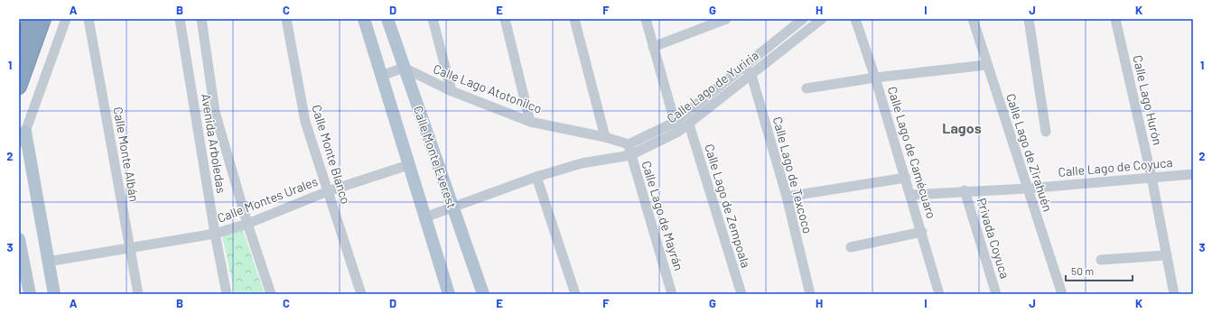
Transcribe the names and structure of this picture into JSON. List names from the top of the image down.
{
  "streets": {
    "main road": ["Calle Monte Everest"],
    "street": [
      "Calle Lago de Yuriria",
      "Calle Lago Atotonilco",
      "Calle Lago Hurón",
      "Avenida Arboledas",
      "Calle Lago de Camécuaro",
      "Calle Lago de Zirahuén",
      "Calle Monte Albán",
      "Calle Monte Blanco",
      "Calle Lago de Coyuca",
      "Calle Lago de Texcoco",
      "Calle Montes Urales",
      "Calle Lago de Zempoala",
      "Calle Lago de Mayrán",
      "Privada Coyuca"
    ]
  },
  "crossings": [
    ["Calle Lago de Yuriria", "Calle Lago Atotonilco"],
    ["Calle Lago de Yuriria", "Calle Monte Everest"],
    ["Calle Lago de Yuriria", "Calle Lago de Texcoco"],
    ["Calle Lago de Yuriria", "Calle Lago de Zempoala"],
    ["Calle Lago de Yuriria", "Calle Lago de Mayrán"],
    ["Calle Lago Atotonilco", "Calle Monte Everest"],
    ["Calle Lago Atotonilco", "Calle Lago de Mayrán"],
    ["Calle Lago Hurón", "Calle Lago de Coyuca"],
    ["Avenida Arboledas", "Calle Montes Urales"],
    ["Calle Lago de Camécuaro", "Calle Lago de Coyuca"],
    ["Calle Lago de Zirahuén", "Calle Lago de Coyuca"],
    ["Calle Monte Albán", "Calle Montes Urales"],
    ["Calle Monte Blanco", "Calle Montes Urales"],
    ["Calle Monte Everest", "Calle Montes Urales"],
    ["Calle Lago de Coyuca", "Privada Coyuca"]
  ],
  "districts": ["Lagos"],
  "scale_bar": "50 m",
  "grid": {
    "columns": [
      "A",
      "B",
      "C",
      "D",
      "E",
      "F",
      "G",
      "H",
      "I",
      "J",
      "K"
    ],
    "rows": ["1", "2", "3"]
  }
}
